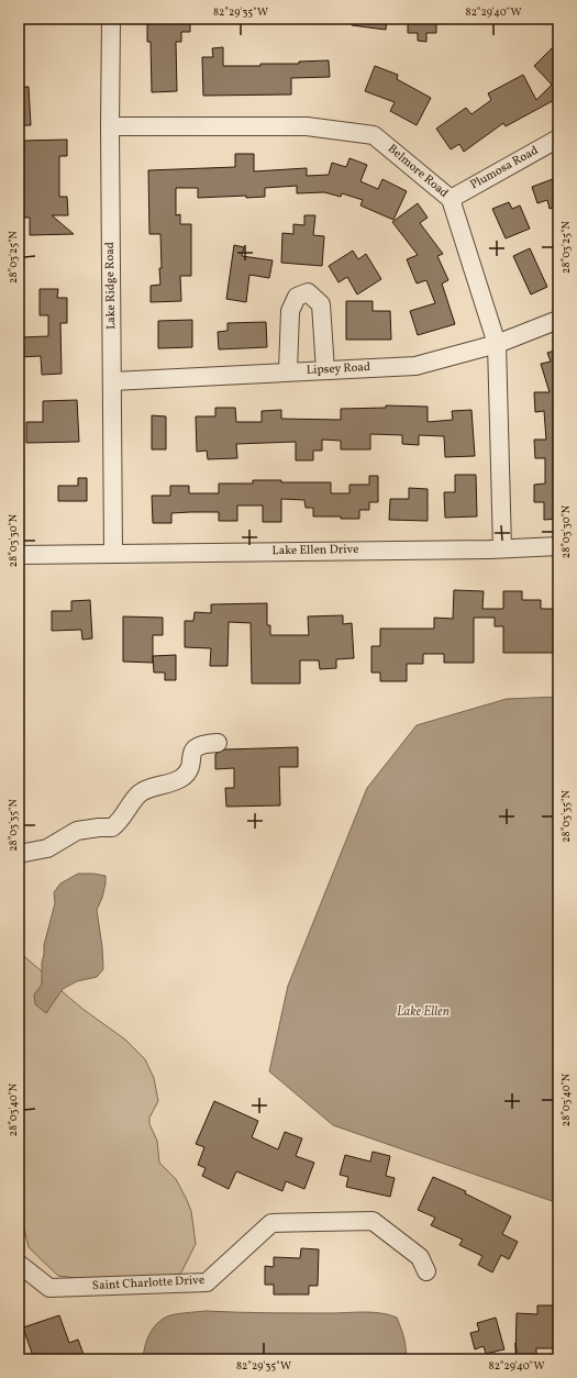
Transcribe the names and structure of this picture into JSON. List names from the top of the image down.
{
  "streets": {
    "street": [
      "Plumosa Road",
      "Belmore Road",
      "Lake Ridge Road",
      "Lipsey Road",
      "Lake Ellen Drive",
      "Saint Charlotte Drive"
    ]
  },
  "crossings": [
    ["Plumosa Road", "Belmore Road"],
    ["Belmore Road", "Lake Ridge Road"],
    ["Belmore Road", "Lipsey Road"],
    ["Belmore Road", "Lake Ellen Drive"],
    ["Lake Ridge Road", "Lipsey Road"],
    ["Lake Ridge Road", "Lake Ellen Drive"]
  ],
  "water": ["Lake Ellen"],
  "coordinates": [
    "82°29'35\"W",
    "82°29'40\"W",
    "28°03'25\"N",
    "28°03'30\"N",
    "28°03'35\"N",
    "28°03'40\"N"
  ]
}
